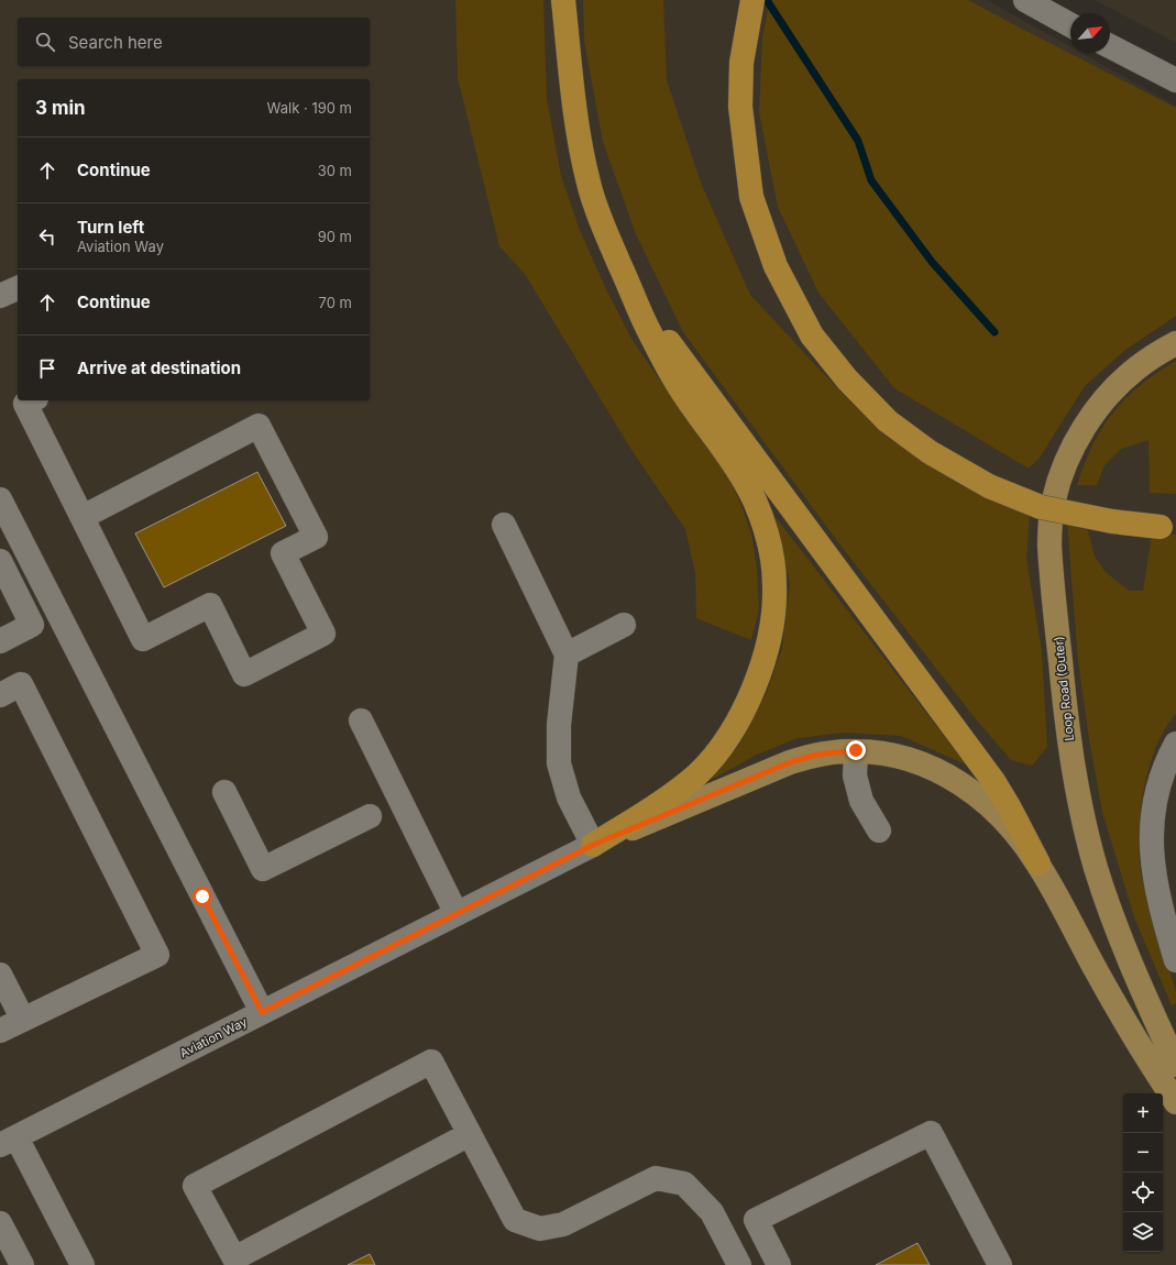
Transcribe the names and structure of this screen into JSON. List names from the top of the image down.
{
  "streets": {
    "main road": ["Loop Road (Outer)"],
    "street": ["Aviation Way"]
  },
  "north": "top right",
  "page": {
    "search": "Search here",
    "heading": ["3 min", "Walk · 190 m"],
    "list": [
      ["Continue", "30 m"],
      ["Turn left", "Aviation Way", "90 m"],
      ["Continue", "70 m"],
      "Arrive at destination"
    ],
    "map_buttons": ["+", "−"]
  }
}
